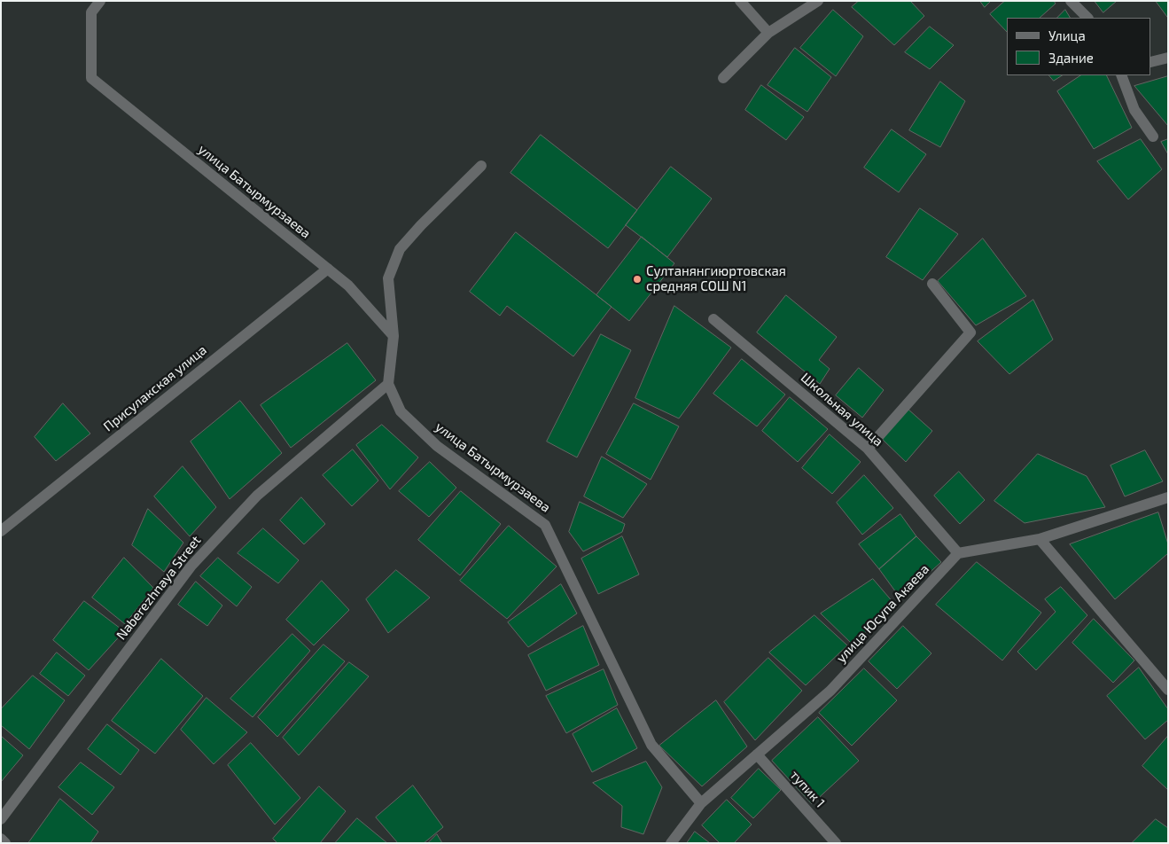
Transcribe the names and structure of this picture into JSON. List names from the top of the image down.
{
  "streets": {
    "street": [
      "улица Батырмурзаева",
      "Присулакская улица",
      "Школьная улица",
      "Naberezhnaya Street",
      "улица Юсупа Акаева",
      "тупик 1"
    ]
  },
  "crossings": [
    ["улица Батырмурзаева", "Присулакская улица"],
    ["улица Батырмурзаева", "Naberezhnaya Street"],
    ["улица Батырмурзаева", "улица Юсупа Акаева"],
    ["Школьная улица", "улица Юсупа Акаева"],
    ["улица Юсупа Акаева", "тупик 1"]
  ],
  "places": ["Султанянгиюртовская средняя СОШ N1"],
  "legend": ["Улица", "Здание"]
}
